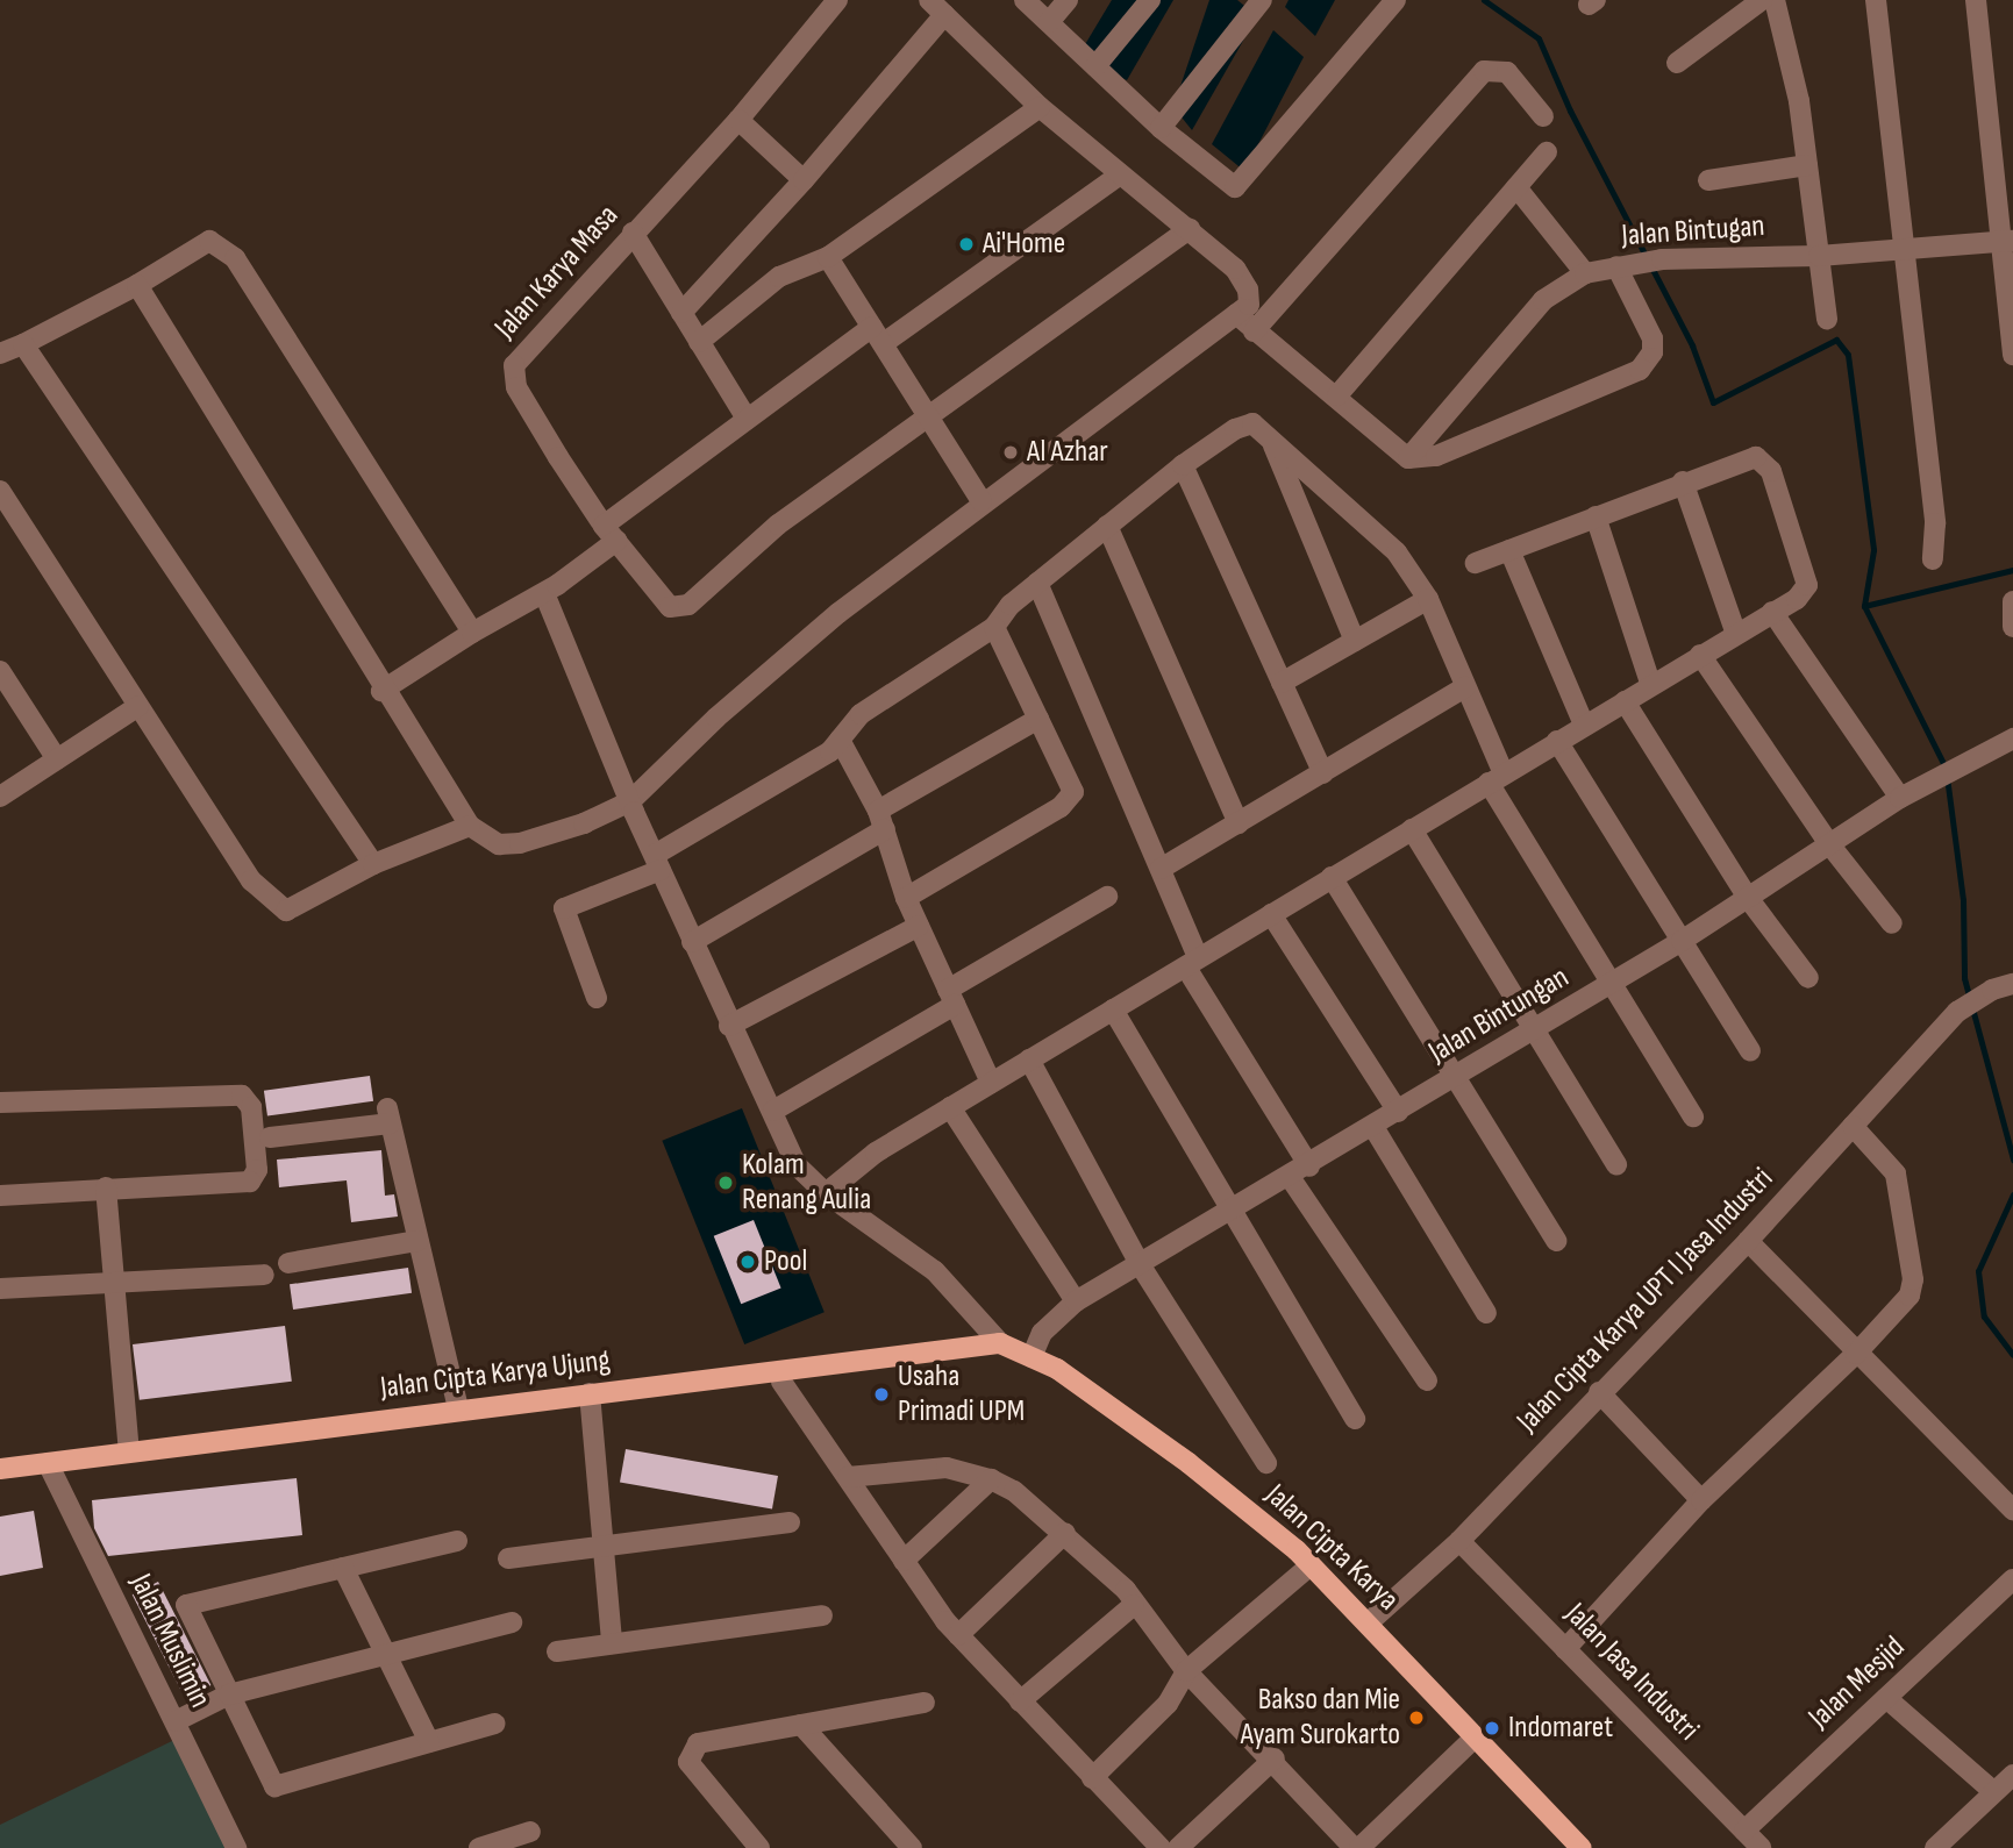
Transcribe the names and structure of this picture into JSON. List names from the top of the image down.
{
  "streets": {
    "main road": ["Jalan Cipta Karya Ujung", "Jalan Cipta Karya"],
    "street": [
      "Jalan Bintugan",
      "Jalan Karya Masa",
      "Jalan Bintungan",
      "Jalan Cipta Karya UPT I Jasa Industri",
      "Jalan Muslimin",
      "Jalan Jasa Industri",
      "Jalan Mesjid"
    ]
  },
  "crossings": [
    ["Jalan Bintungan", "Jalan Cipta Karya"],
    ["Jalan Cipta Karya UPT I Jasa Industri", "Jalan Cipta Karya"],
    ["Jalan Cipta Karya UPT I Jasa Industri", "Jalan Jasa Industri"],
    ["Jalan Cipta Karya Ujung", "Jalan Cipta Karya"],
    ["Jalan Cipta Karya Ujung", "Jalan Muslimin"],
    ["Jalan Jasa Industri", "Jalan Mesjid"]
  ],
  "places": [
    "Ai'Home",
    "Al Azhar",
    "Kolam Renang Aulia",
    "Pool",
    "Usaha Primadi UPM",
    "Bakso dan Mie Ayam Surokarto",
    "Indomaret"
  ]
}
